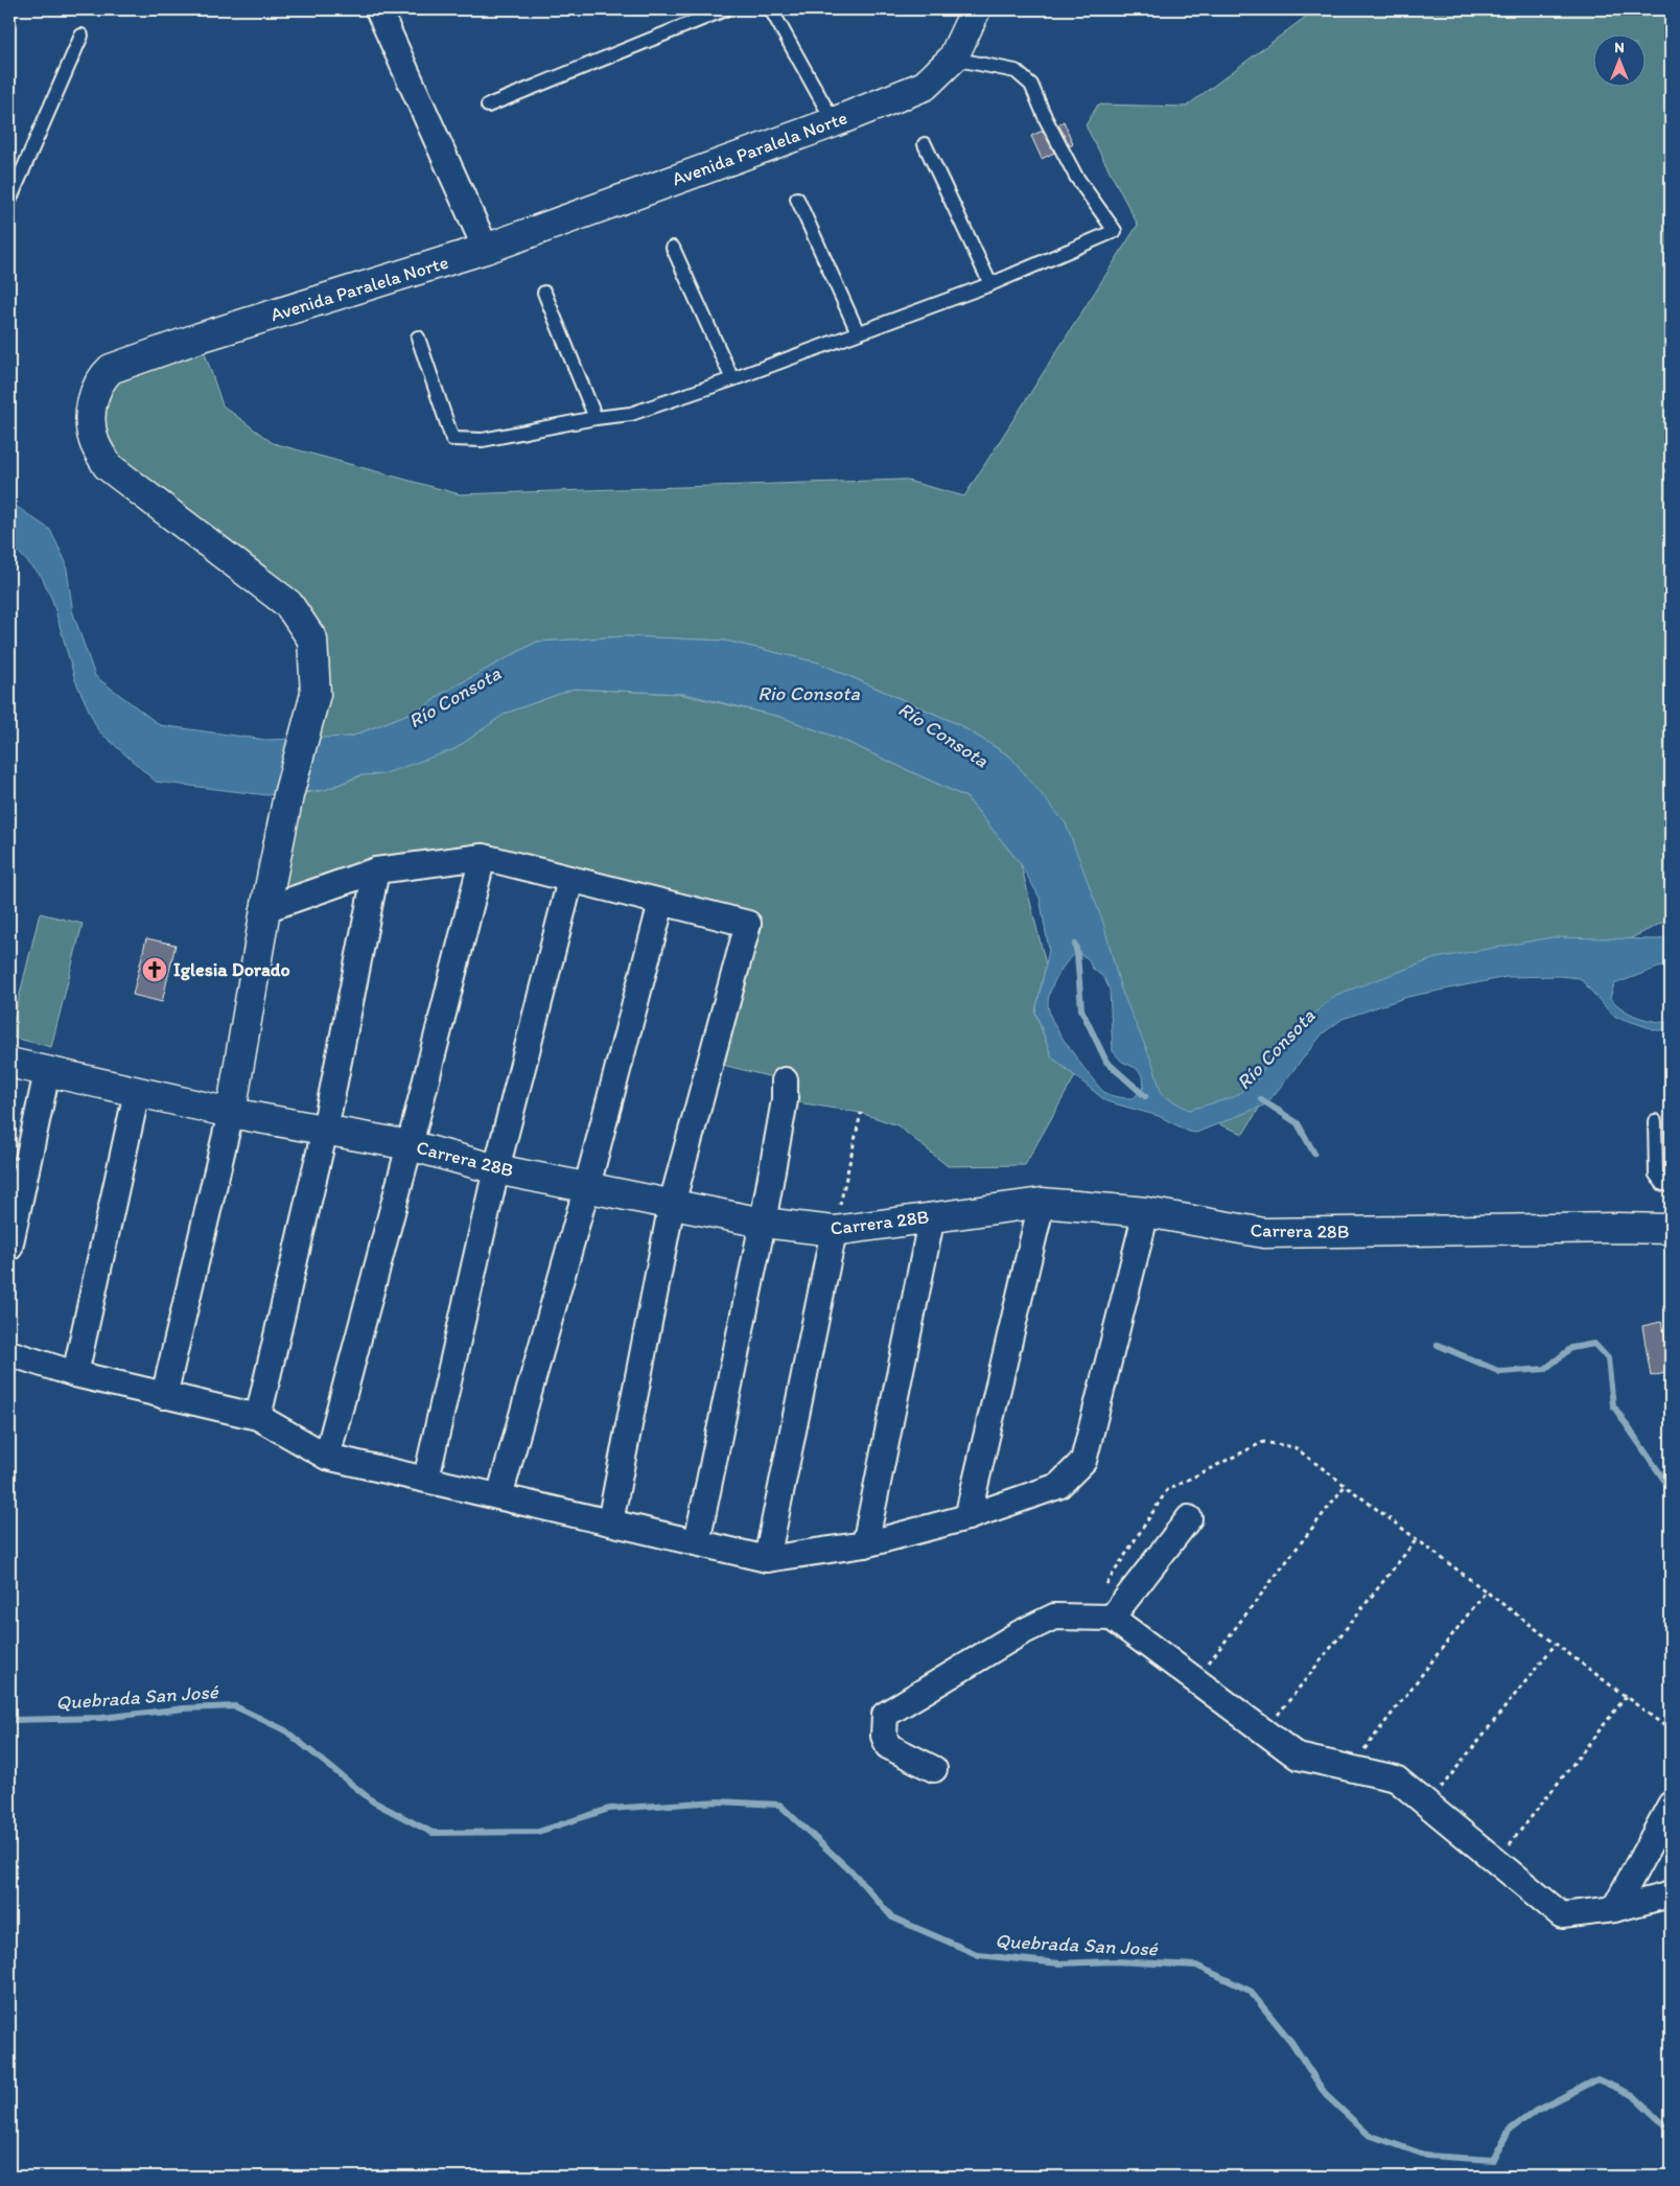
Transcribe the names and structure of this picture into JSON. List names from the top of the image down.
{
  "streets": {
    "street": ["Avenida Paralela Norte", "Carrera 28B"]
  },
  "crossings": [
    ["Avenida Paralela Norte", "Carrera 28B"]
  ],
  "water": ["Rio Consota", "Río Consota", "Quebrada San José"],
  "places": {
    "church": ["Iglesia Dorado"]
  },
  "north": "top"
}
